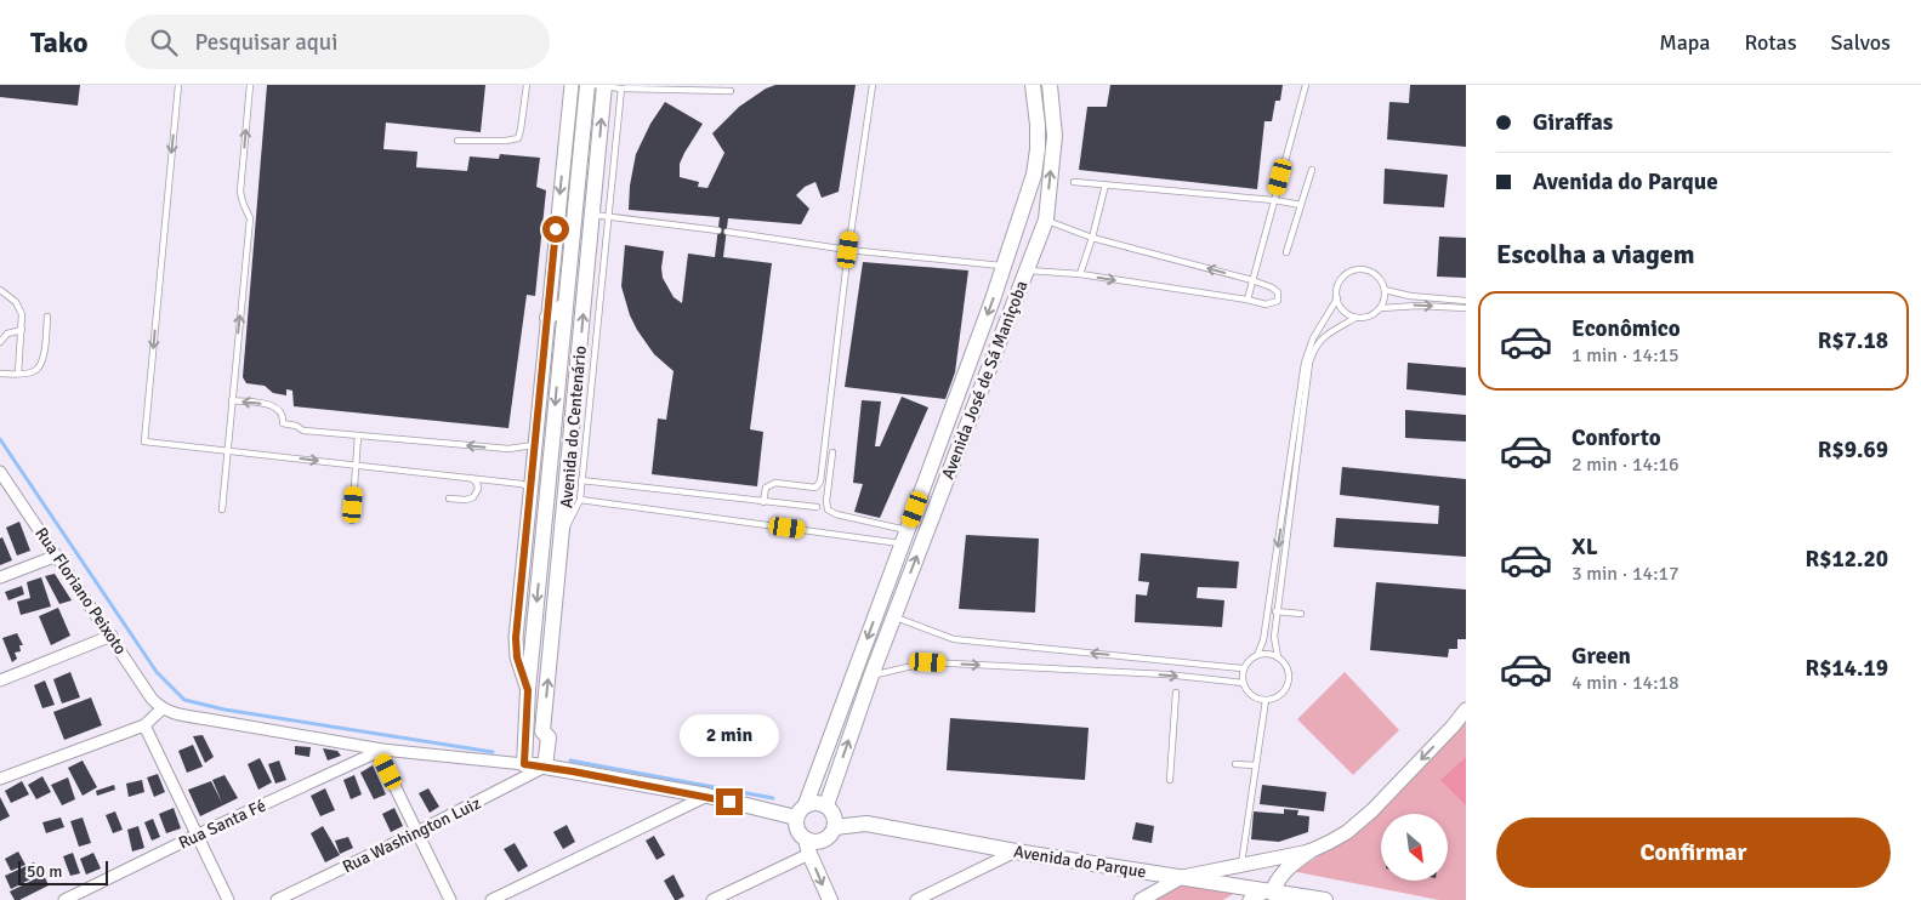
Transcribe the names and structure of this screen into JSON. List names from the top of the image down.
{
  "streets": {
    "main road": ["Avenida José de Sá Maniçoba", "Avenida do Centenário", "Avenida do Parque"],
    "street": ["Rua Floriano Peixoto", "Rua Santa Fé", "Rua Washington Luiz"]
  },
  "crossings": [
    ["Avenida José de Sá Maniçoba", "Avenida do Parque"],
    ["Avenida do Centenário", "Rua Washington Luiz"]
  ],
  "scale_bar": "50 m",
  "north": "bottom right",
  "page": {
    "header": "Tako",
    "search": "Pesquisar aqui",
    "nav": ["Mapa", "Rotas", "Salvos"],
    "banner": ["Giraffas", "Avenida do Parque"],
    "heading": "Escolha a viagem",
    "list": [
      {
        "name": "Econômico",
        "note": "1 min · 14:15",
        "value": "R$7.18"
      },
      {
        "name": "Conforto",
        "note": "2 min · 14:16",
        "value": "R$9.69"
      },
      {
        "name": "XL",
        "note": "3 min · 14:17",
        "value": "R$12.20"
      },
      {
        "name": "Green",
        "note": "4 min · 14:18",
        "value": "R$14.19"
      }
    ],
    "bubble": "2 min",
    "buttons": "Confirmar",
    "scale": "50 m"
  }
}
